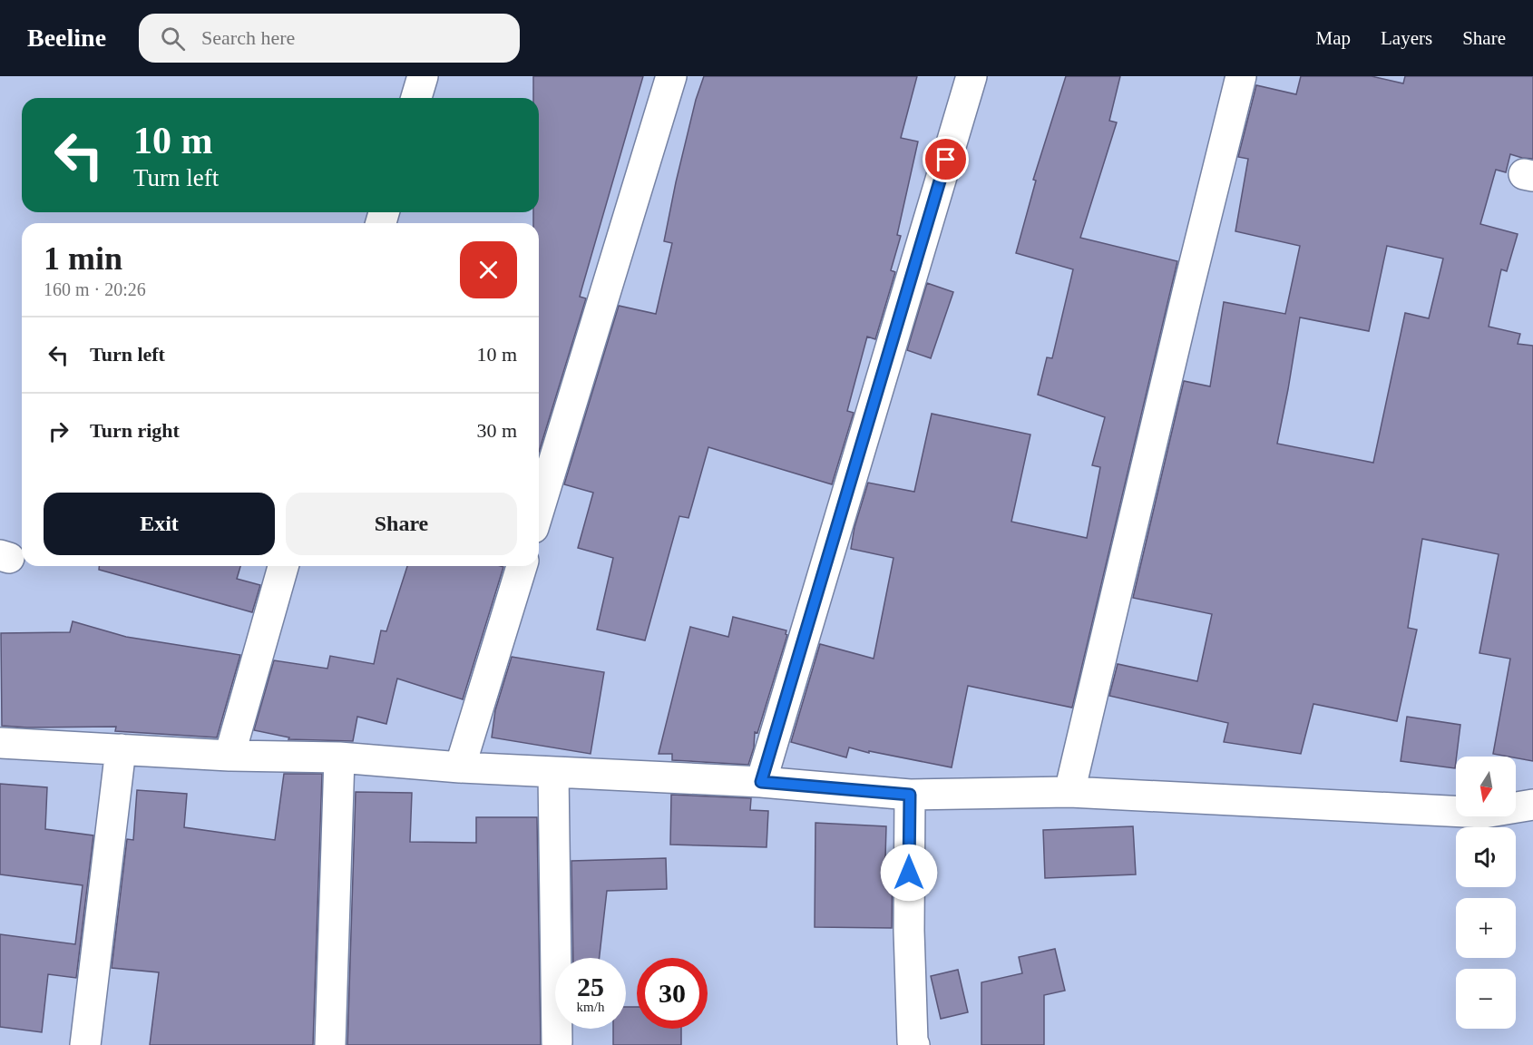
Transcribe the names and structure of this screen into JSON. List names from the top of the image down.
{
  "north": "bottom",
  "page": {
    "header": "Beeline",
    "search": "Search here",
    "nav": ["Map", "Layers", "Share"],
    "turn": ["10 m", "Turn left"],
    "heading": ["1 min", "160 m · 20:26"],
    "list": [
      {
        "name": "Turn left",
        "value": "10 m"
      },
      {
        "name": "Turn right",
        "value": "30 m"
      }
    ],
    "buttons": ["Exit", "Share"],
    "map_buttons": ["+", "−"],
    "speed": "25 km/h",
    "limit": "30"
  }
}
